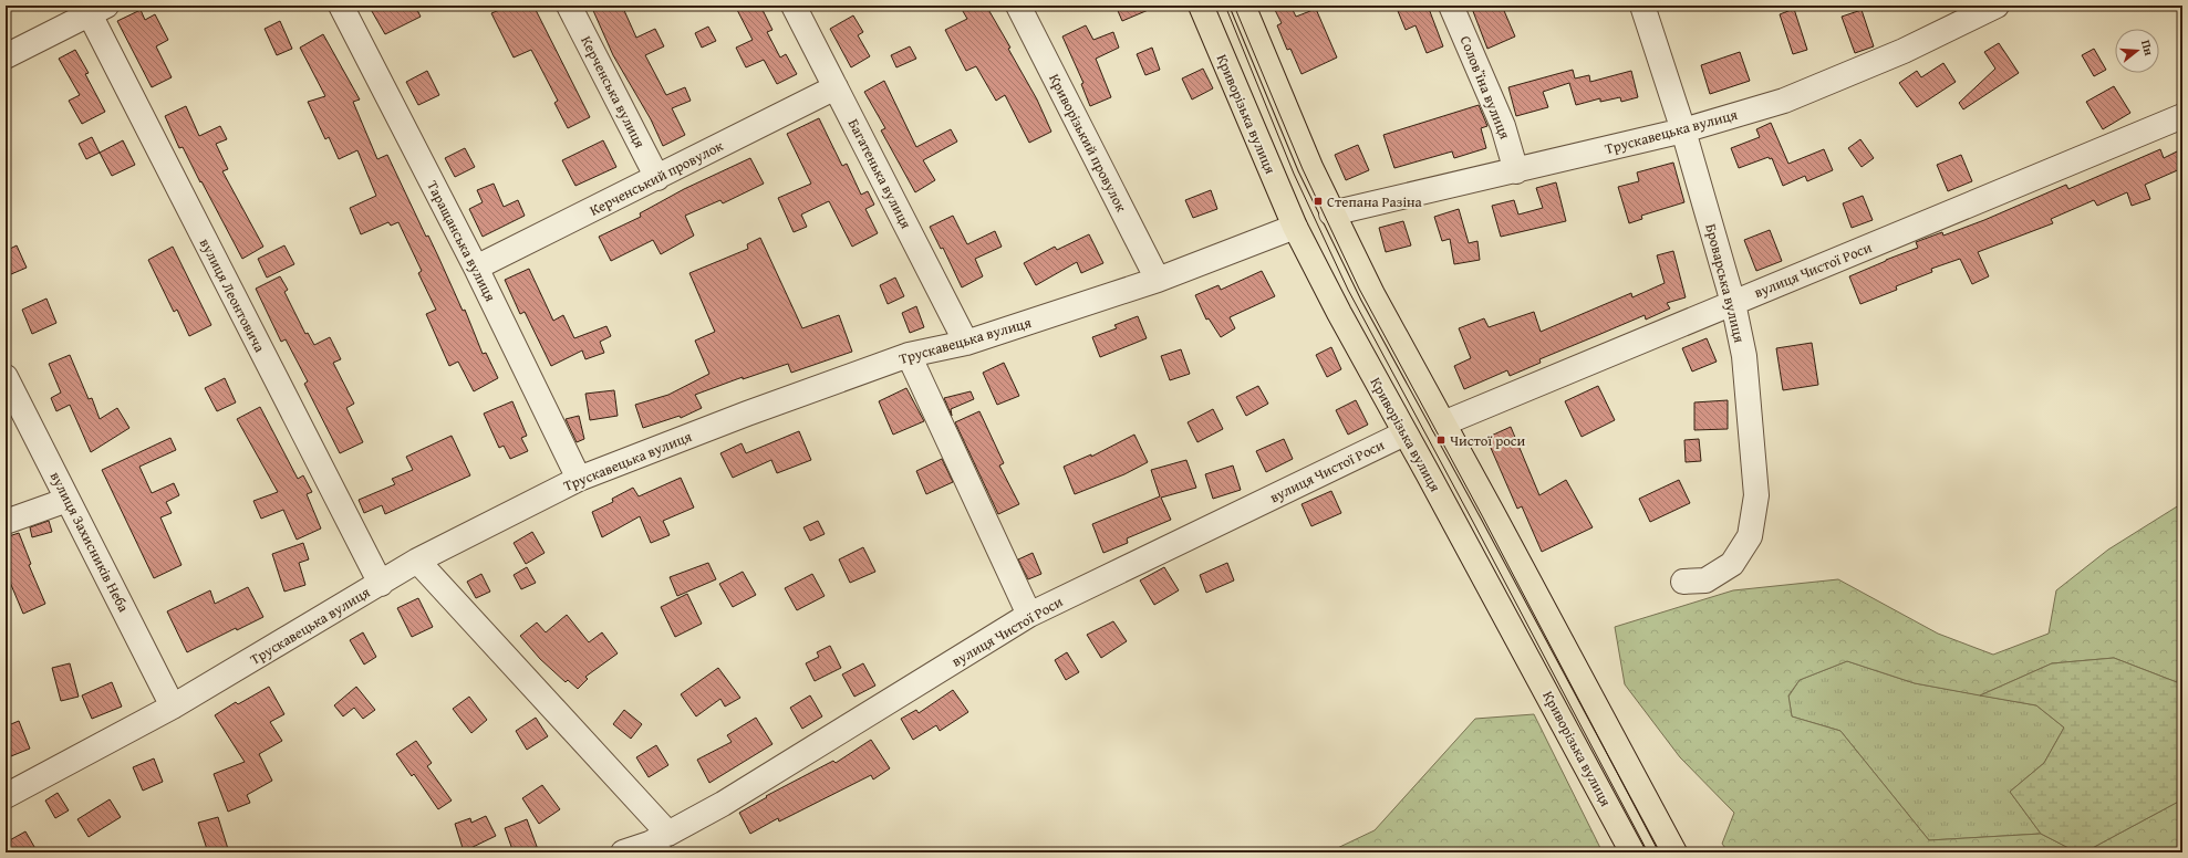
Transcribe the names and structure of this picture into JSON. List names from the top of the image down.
{
  "streets": {
    "main road": ["Криворізька вулиця"],
    "street": [
      "Соловʼїна вулиця",
      "Керченська вулиця",
      "Трускавецька вулиця",
      "Криворізький провулок",
      "Багатенька вулиця",
      "Керченський провулок",
      "Таращанська вулиця",
      "вулиця Чистої Роси",
      "Броварська вулиця",
      "вулиця Леонтовича",
      "вулиця Захисників Неба"
    ]
  },
  "crossings": [
    ["Соловʼїна вулиця", "Трускавецька вулиця"],
    ["Керченська вулиця", "Керченський провулок"],
    ["Криворізька вулиця", "Трускавецька вулиця"],
    ["Криворізька вулиця", "вулиця Чистої Роси"],
    ["Трускавецька вулиця", "Криворізький провулок"],
    ["Трускавецька вулиця", "Багатенька вулиця"],
    ["Трускавецька вулиця", "Таращанська вулиця"],
    ["Трускавецька вулиця", "Броварська вулиця"],
    ["Трускавецька вулиця", "вулиця Леонтовича"],
    ["Трускавецька вулиця", "вулиця Захисників Неба"],
    ["Багатенька вулиця", "Керченський провулок"],
    ["Керченський провулок", "Таращанська вулиця"],
    ["вулиця Чистої Роси", "Броварська вулиця"]
  ],
  "places": {
    "transit": ["Степана Разіна", "Чистої роси"]
  },
  "north": "right"
}
